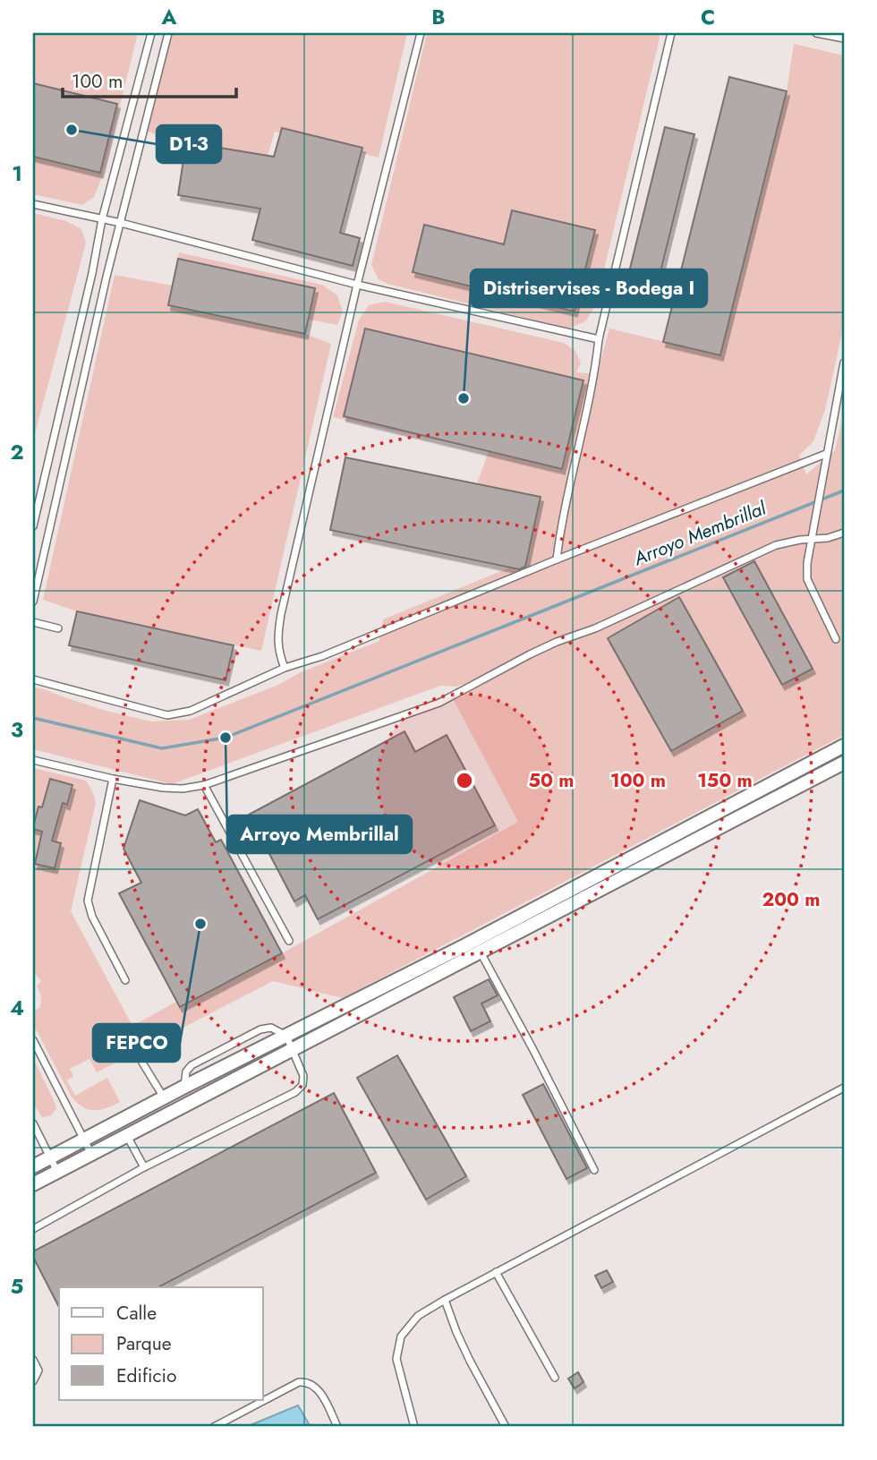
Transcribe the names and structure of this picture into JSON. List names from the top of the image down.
{
  "water": ["Arroyo Membrillal"],
  "places": [
    "D1-3",
    "Distriservises - Bodega I",
    "Arroyo Membrillal",
    "FEPCO"
  ],
  "legend": ["Calle", "Parque", "Edificio"],
  "scale_bar": "100 m",
  "grid": {
    "columns": ["A", "B", "C"],
    "rows": [
      "1",
      "2",
      "3",
      "4",
      "5"
    ]
  },
  "rings": [
    "50 m",
    "100 m",
    "150 m",
    "200 m"
  ]
}
